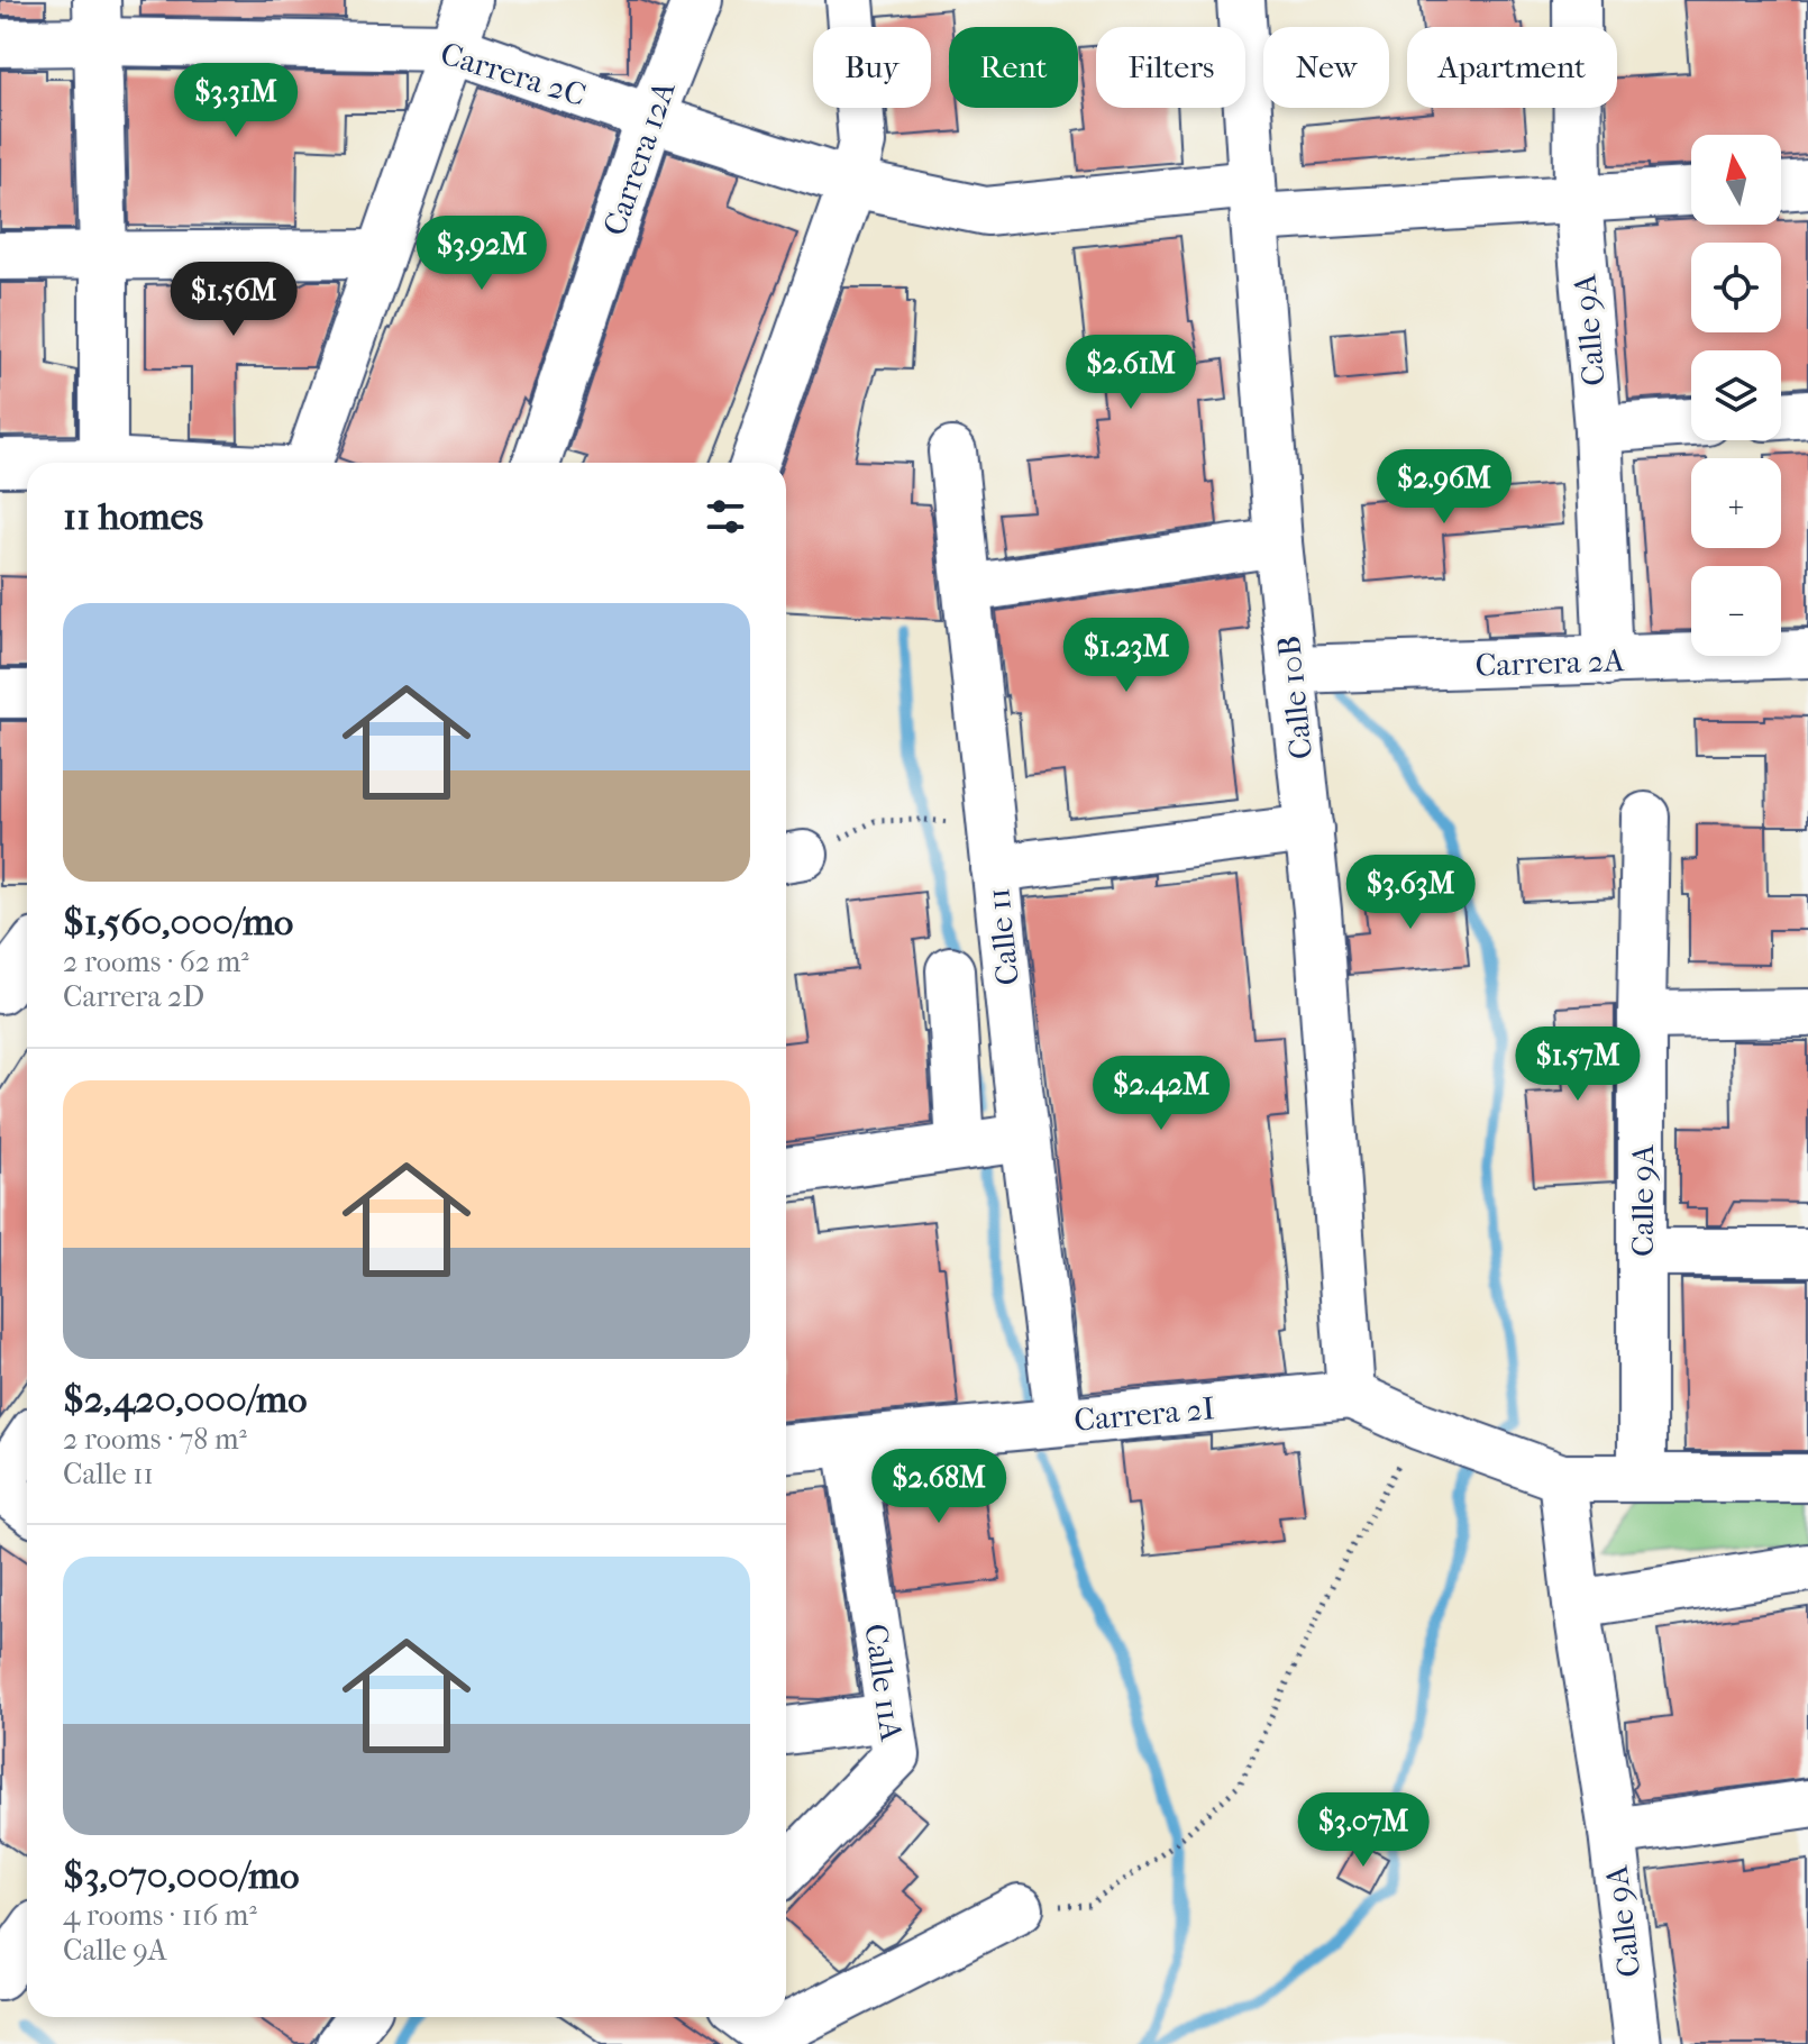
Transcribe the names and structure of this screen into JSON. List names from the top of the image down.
{
  "streets": {
    "street": [
      "Carrera 2C",
      "Carrera 12A",
      "Calle 9A",
      "Carrera 2A",
      "Calle 10B",
      "Calle 11",
      "Carrera 2I",
      "Calle 11A"
    ]
  },
  "crossings": [
    ["Carrera 2C", "Carrera 12A"],
    ["Carrera 2C", "Calle 9A"],
    ["Carrera 2C", "Calle 10B"],
    ["Calle 9A", "Carrera 2A"],
    ["Carrera 2A", "Calle 10B"],
    ["Calle 10B", "Carrera 2I"],
    ["Calle 11", "Carrera 2I"],
    ["Carrera 2I", "Calle 11A"]
  ],
  "north": "top",
  "page": {
    "chip": [
      "Buy",
      "Rent",
      "Filters",
      "New",
      "Apartment"
    ],
    "price": [
      "$3.31M",
      "$3.92M",
      "$1.56M",
      "$2.61M",
      "$2.96M",
      "$1.23M",
      "$3.63M",
      "$1.57M",
      "$2.42M",
      "$2.68M",
      "$3.07M"
    ],
    "map_buttons": ["+", "−"],
    "heading": "11 homes",
    "list": [
      {
        "name": "$1,560,000/mo",
        "note": "2 rooms · 62 m² · Carrera 2D"
      },
      {
        "name": "$2,420,000/mo",
        "note": "2 rooms · 78 m² · Calle 11"
      },
      {
        "name": "$3,070,000/mo",
        "note": "4 rooms · 116 m² · Calle 9A"
      }
    ]
  }
}
